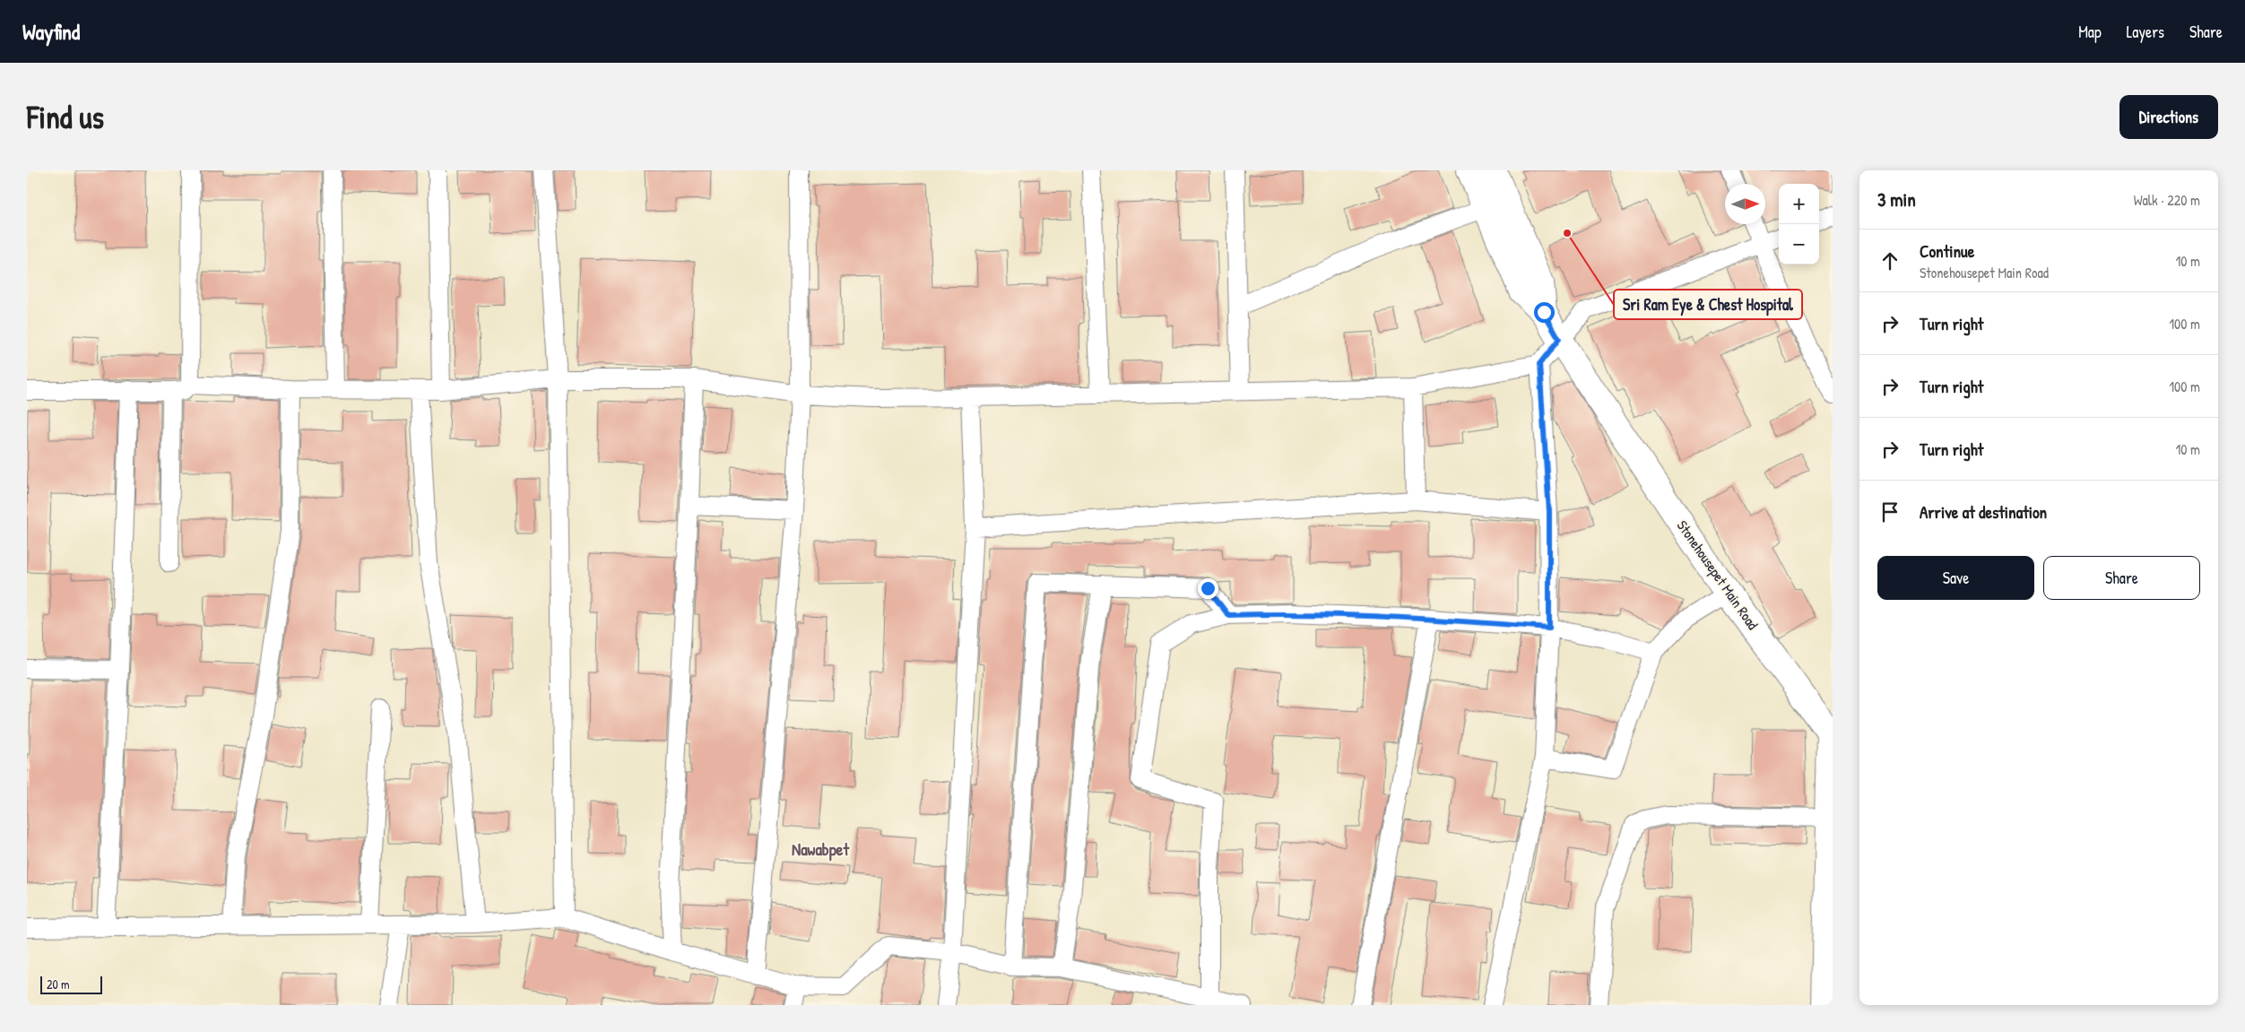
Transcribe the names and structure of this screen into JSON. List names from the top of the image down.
{
  "streets": {
    "main road": ["Stonehousepet Main Road"]
  },
  "districts": ["Nawabpet"],
  "places": ["Sri Ram Eye & Chest Hospital"],
  "scale_bar": "20 m",
  "north": "right",
  "page": {
    "header": "Wayfind",
    "nav": ["Map", "Layers", "Share"],
    "buttons": [
      "Directions",
      ["Save", "Share"]
    ],
    "title": "Find us",
    "heading": ["3 min", "Walk · 220 m"],
    "map_buttons": ["+", "−"],
    "list": [
      ["Continue", "Stonehousepet Main Road", "10 m"],
      ["Turn right", "100 m"],
      ["Turn right", "100 m"],
      ["Turn right", "10 m"],
      "Arrive at destination"
    ],
    "scale": "20 m"
  }
}
